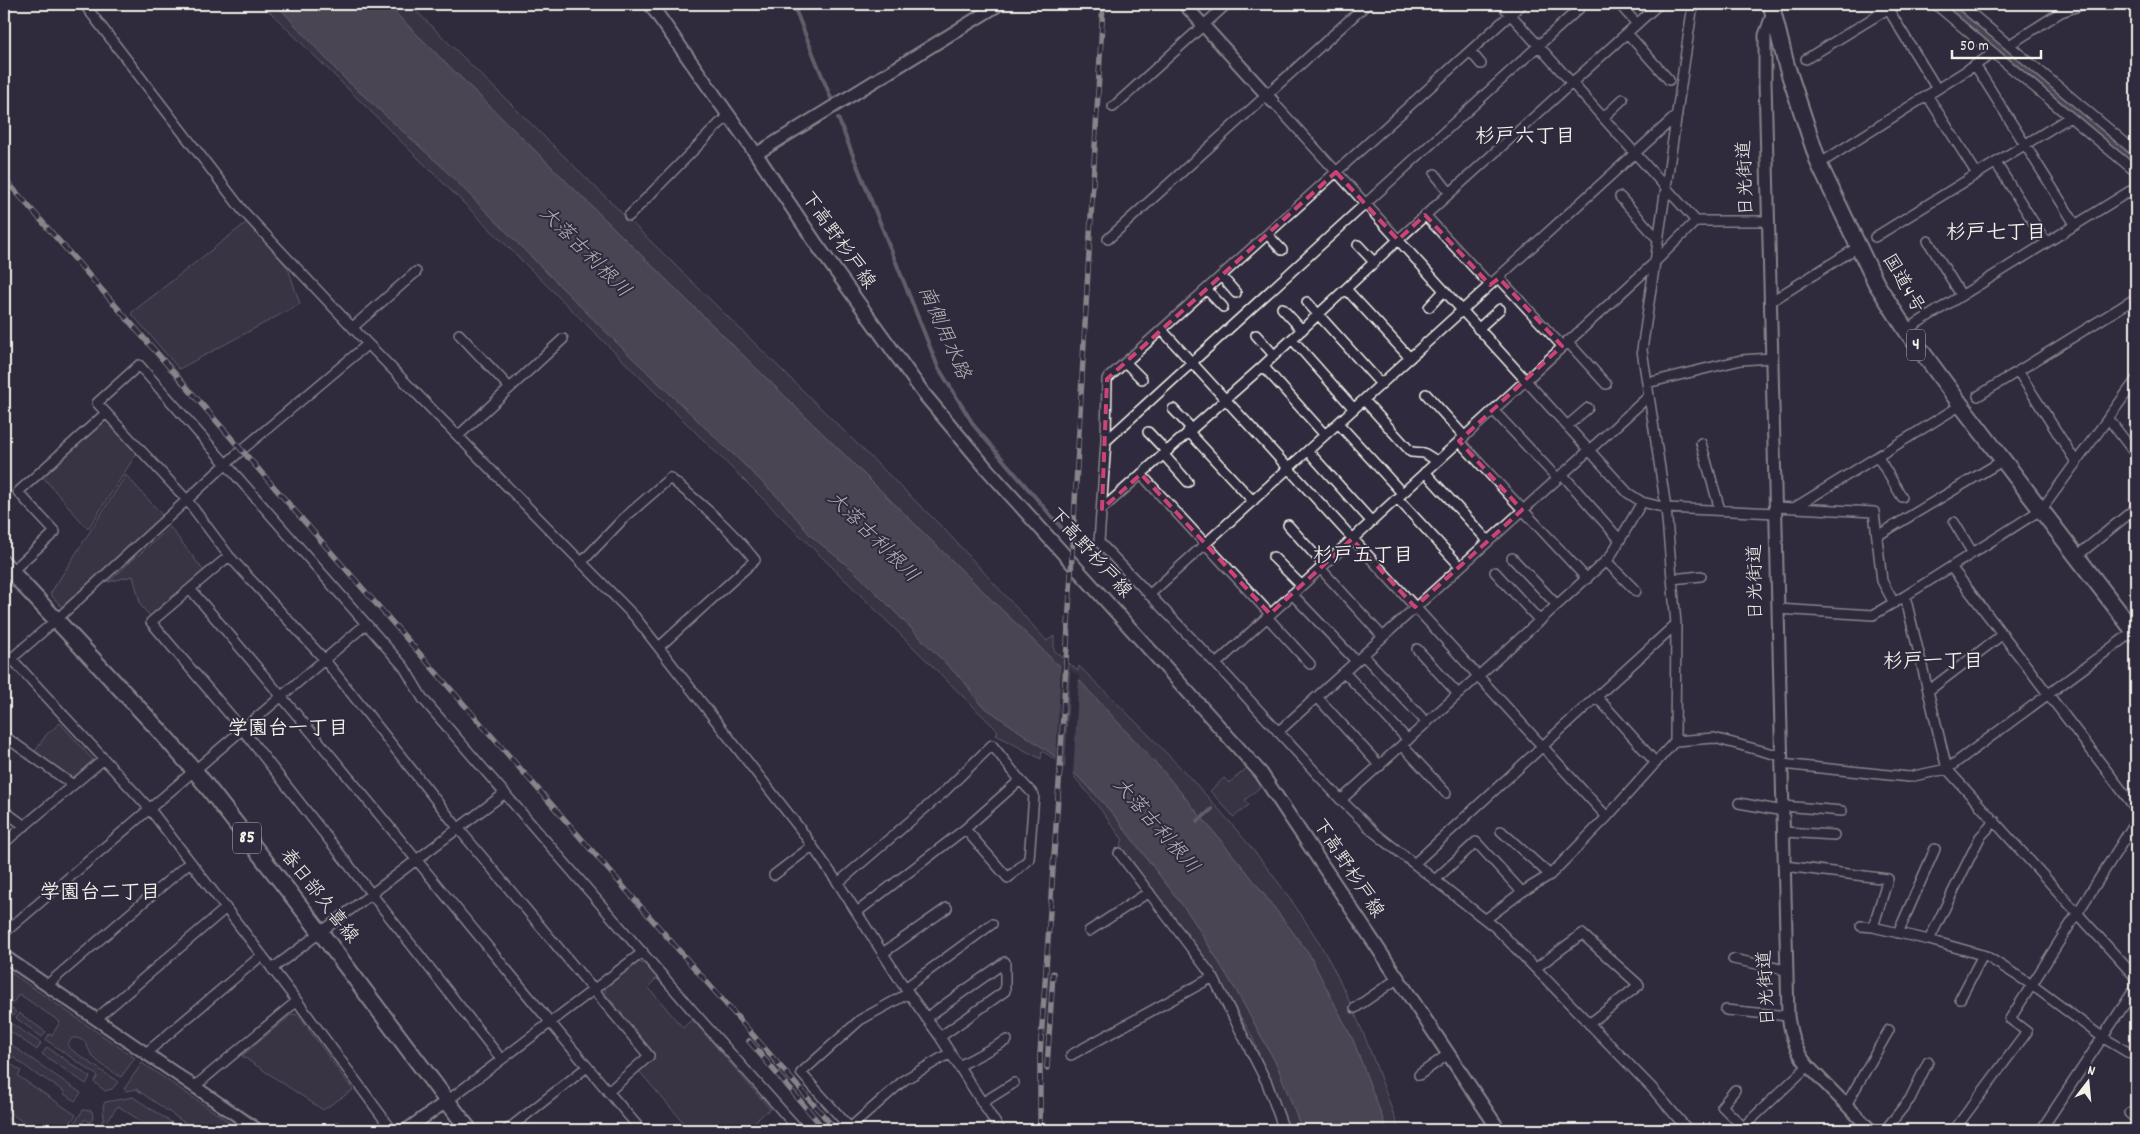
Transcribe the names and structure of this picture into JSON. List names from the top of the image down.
{
  "streets": {
    "main road": [
      "下高野杉戸線",
      "国道4号",
      "4",
      "85",
      "春日部久喜線"
    ],
    "street": ["日光街道"]
  },
  "crossings": [
    ["日光街道", "国道4号"]
  ],
  "districts": [
    "杉戸六丁目",
    "杉戸七丁目",
    "杉戸五丁目",
    "杉戸一丁目",
    "学園台一丁目",
    "学園台二丁目"
  ],
  "water": ["大落古利根川", "南側用水路"],
  "scale_bar": "50 m",
  "north": "top"
}
